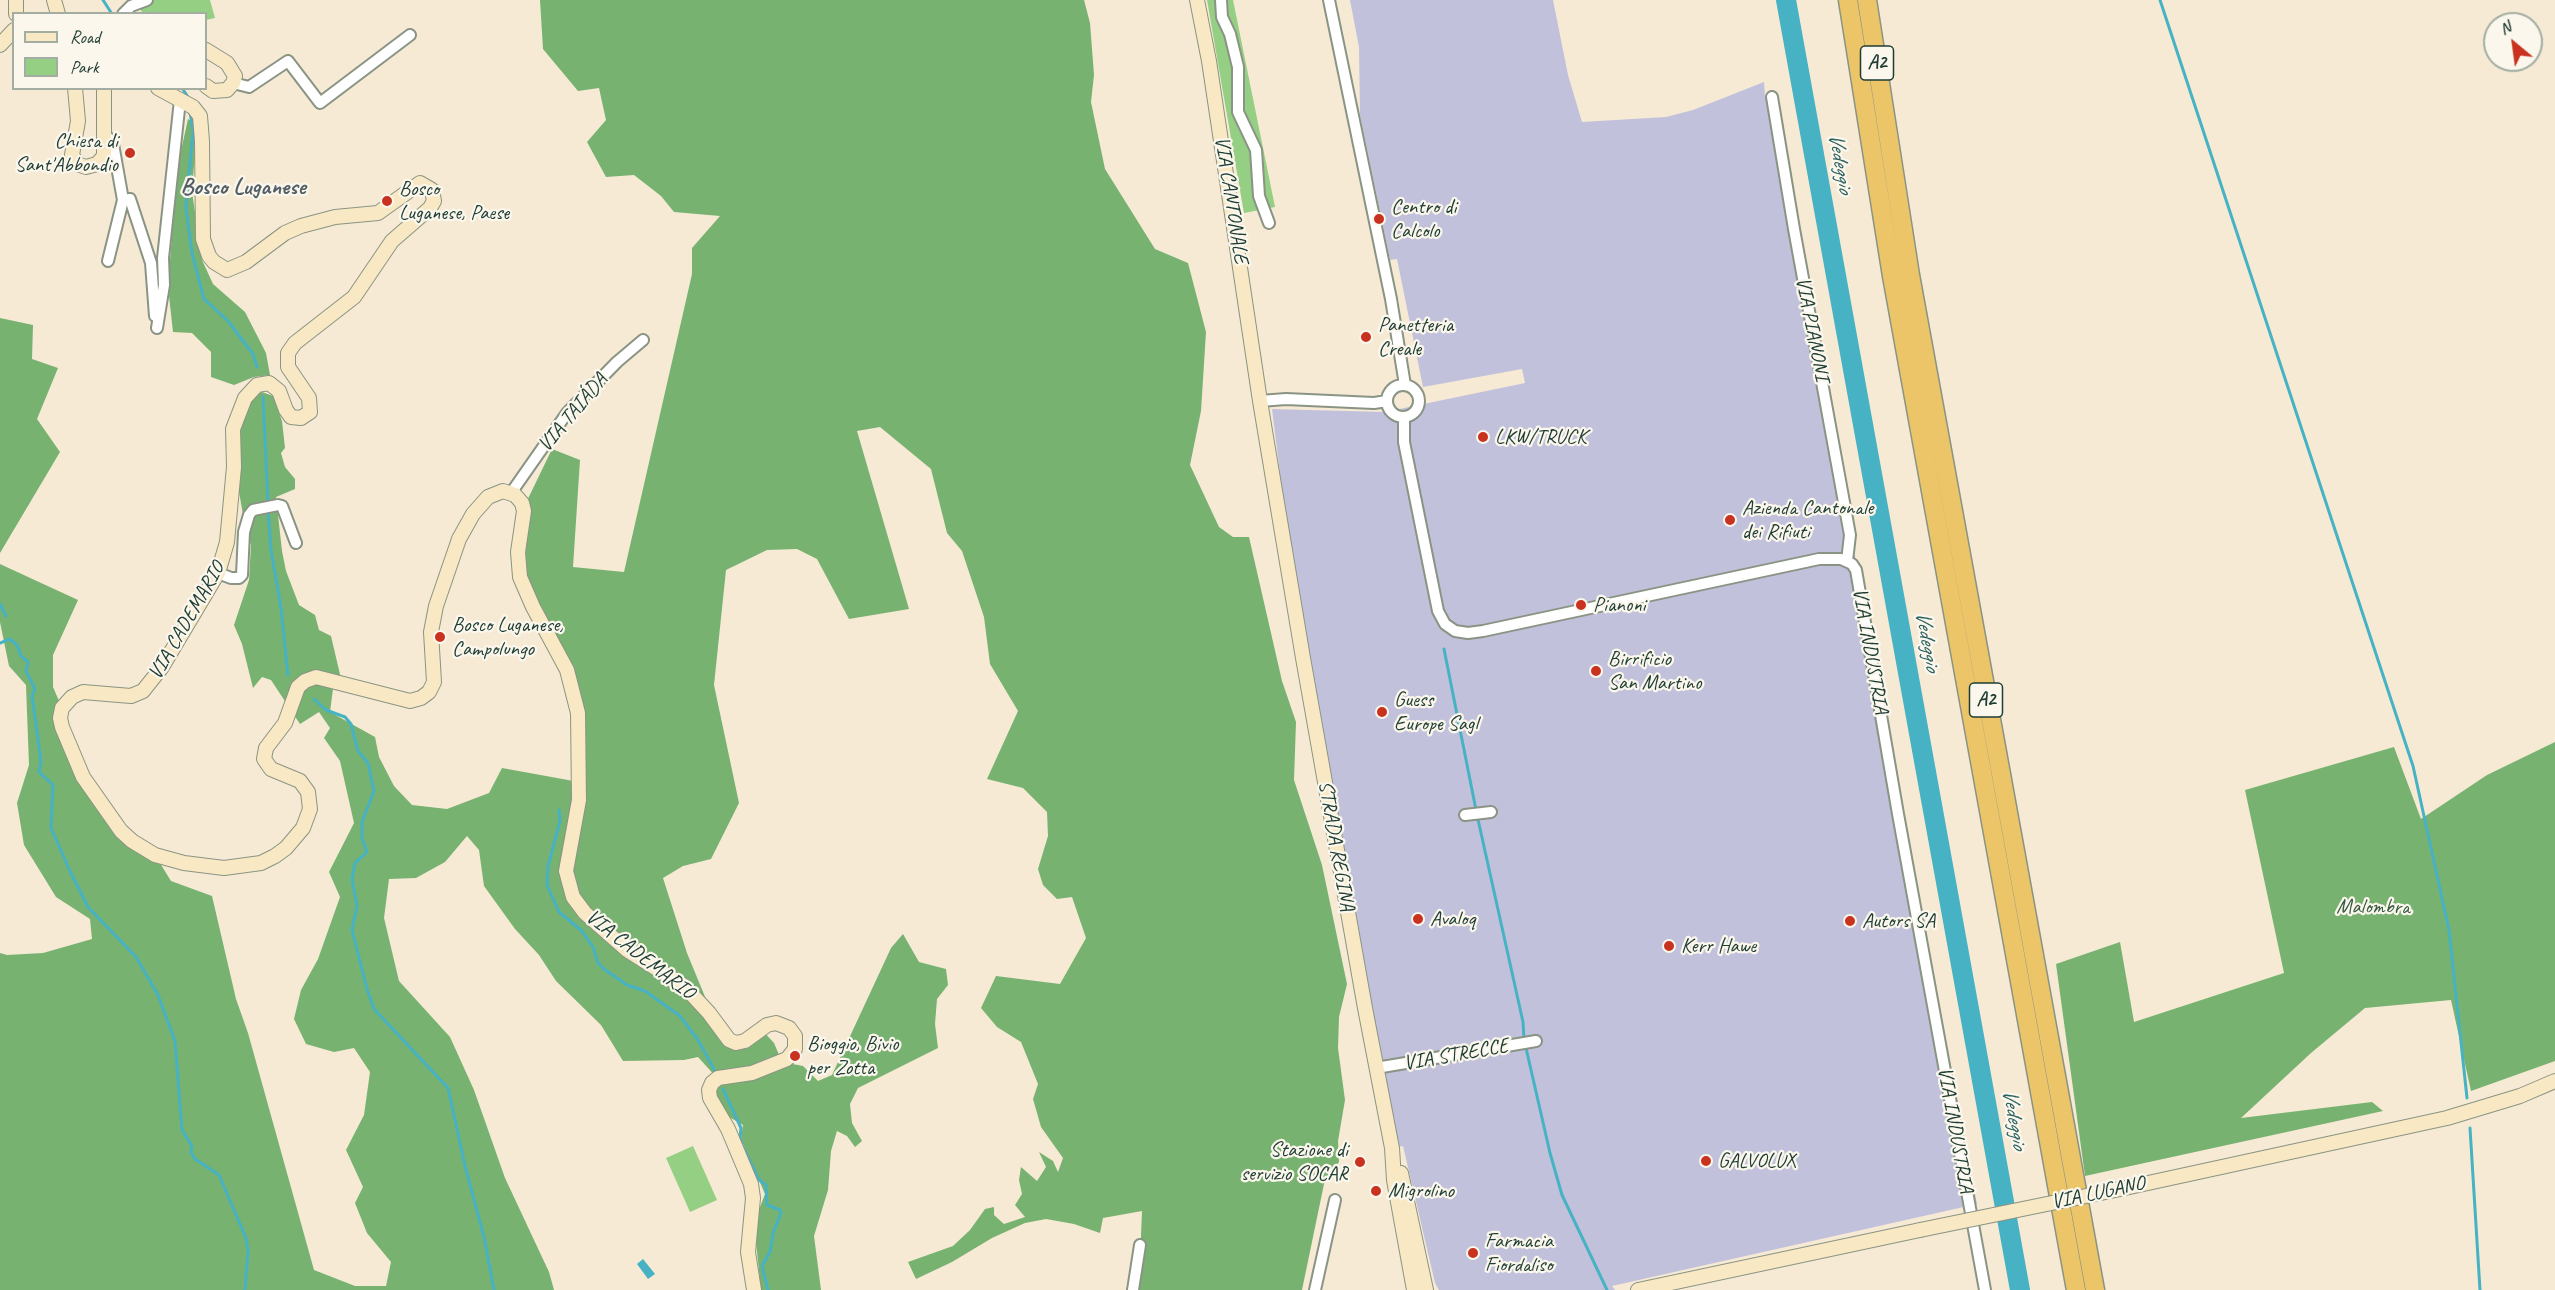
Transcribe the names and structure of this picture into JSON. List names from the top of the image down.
{
  "streets": {
    "highway": ["A2"],
    "street": [
      "VIA CANTONALE",
      "VIA PIANONI",
      "VIA TAIÁDA",
      "VIA CADEMARIO",
      "VIA INDUSTRIA",
      "STRADA REGINA",
      "VIA STRECCE",
      "VIA LUGANO"
    ]
  },
  "crossings": [
    ["VIA CANTONALE", "STRADA REGINA"],
    ["VIA PIANONI", "VIA INDUSTRIA"],
    ["VIA TAIÁDA", "VIA CADEMARIO"],
    ["STRADA REGINA", "VIA STRECCE"]
  ],
  "districts": ["Bosco Luganese"],
  "water": ["Vedeggio"],
  "parks": ["Malombra"],
  "places": [
    "Chiesa di Sant'Abbondio",
    "Bosco Luganese, Paese",
    "Centro di Calcolo",
    "Panetteria Creale",
    "LKW/TRUCK",
    "Azienda Cantonale dei Rifiuti",
    "Pianoni",
    "Bosco Luganese, Campolungo",
    "Birrificio San Martino",
    "Guess Europe Sagl",
    "Avaloq",
    "Autors SA",
    "Kerr Hawe",
    "Bioggio, Bivio per Zotta",
    "GALVOLUX",
    "Stazione di servizio SOCAR",
    "Migrolino",
    "Farmacia Fiordaliso"
  ],
  "legend": ["Road", "Park"],
  "north": "top left"
}
